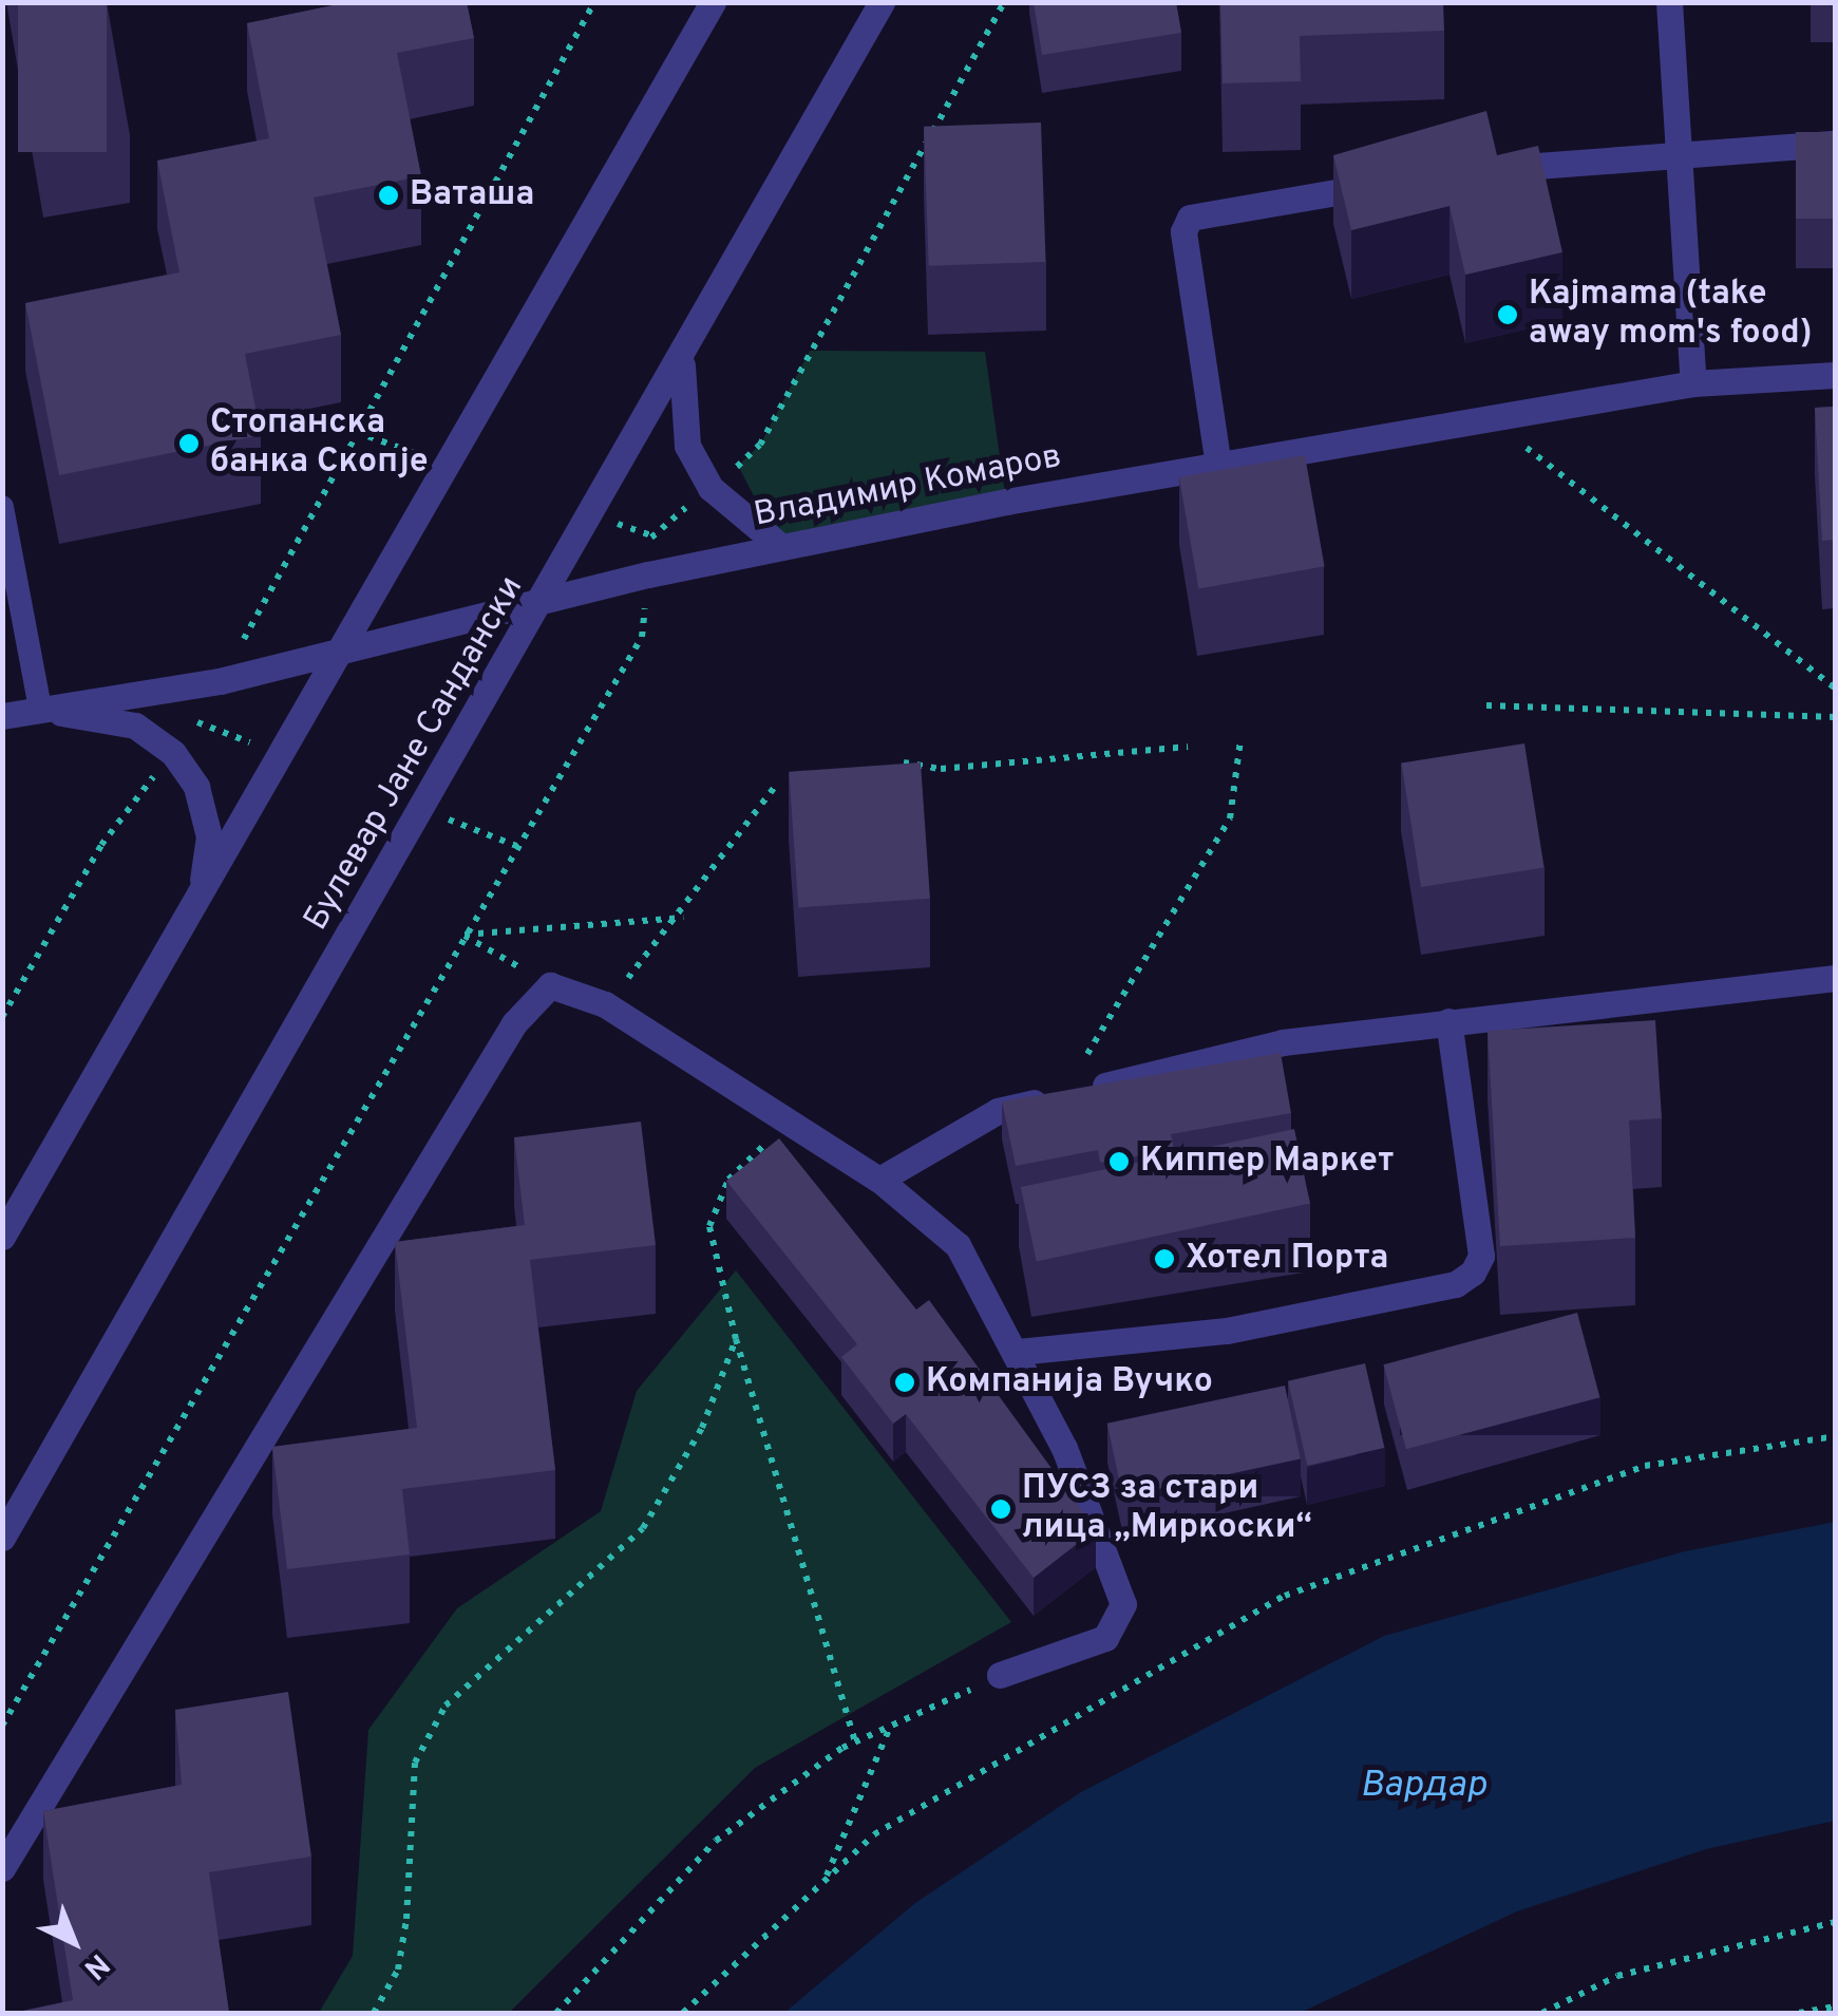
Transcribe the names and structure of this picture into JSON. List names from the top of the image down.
{
  "streets": {
    "street": ["Владимир Комаров", "Булевар Јане Сандански"]
  },
  "crossings": [
    ["Владимир Комаров", "Булевар Јане Сандански"]
  ],
  "water": ["Вардар"],
  "places": [
    "Ваташа",
    "Kajmama (take away mom's food)",
    "Стопанска банка Скопје",
    "Киппер Маркет",
    "Хотел Порта",
    "Компанија Вучко",
    "ПУСЗ за стари лица „Миркоски“"
  ],
  "north": "bottom right"
}
